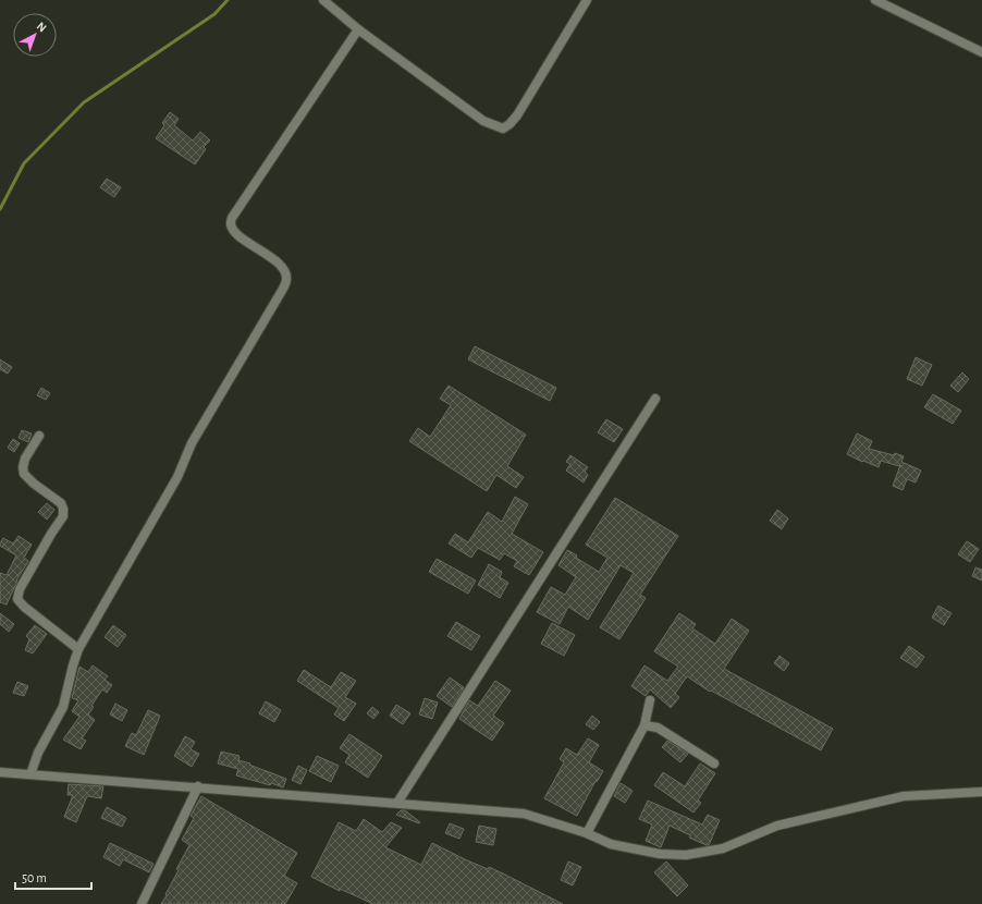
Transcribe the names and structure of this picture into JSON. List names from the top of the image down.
{
  "scale_bar": "50 m",
  "north": "top right"
}
